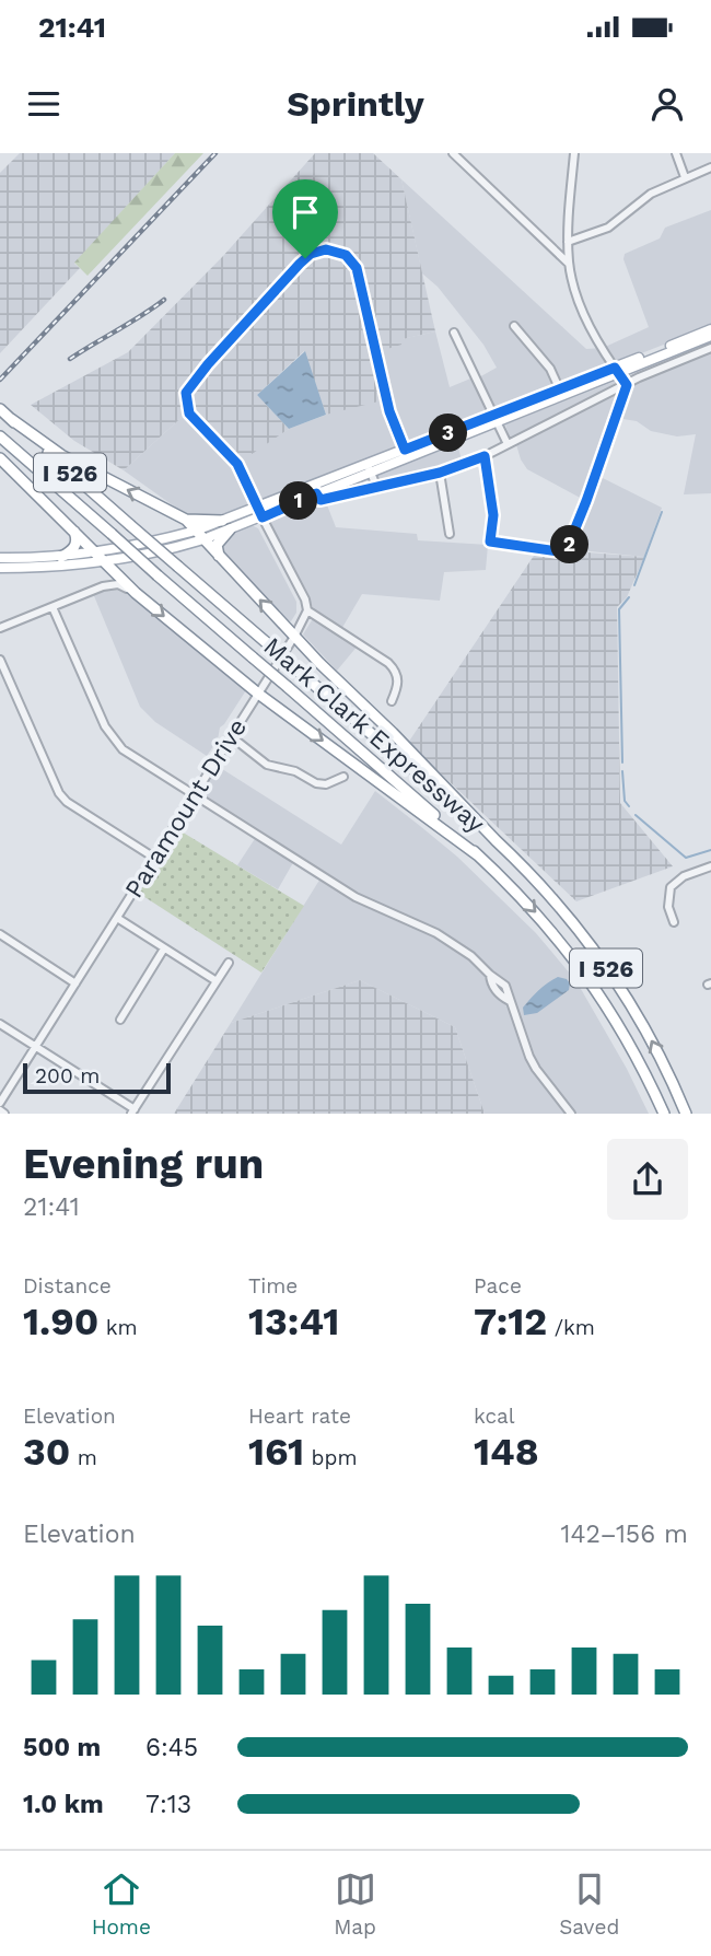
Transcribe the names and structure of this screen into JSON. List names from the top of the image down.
{
  "streets": {
    "highway": ["I 526", "Mark Clark Expressway"],
    "street": ["Paramount Drive"]
  },
  "scale_bar": "200 m",
  "page": {
    "status": "21:41",
    "header": "Sprintly",
    "pins": ["3", "1", "2"],
    "scale": "200 m",
    "heading": ["Evening run", "21:41"],
    "stats": [
      ["Distance", "1.90 km"],
      ["Time", "13:41"],
      ["Pace", "7:12 /km"],
      ["Elevation", "30 m"],
      ["Heart rate", "161 bpm"],
      ["kcal", "148"]
    ],
    "chart": ["Elevation", "142–156 m"],
    "list": [
      {
        "name": "500 m",
        "note": "6:45"
      },
      {
        "name": "1.0 km",
        "note": "7:13"
      }
    ],
    "tabs": ["Home", "Map", "Saved"]
  }
}
